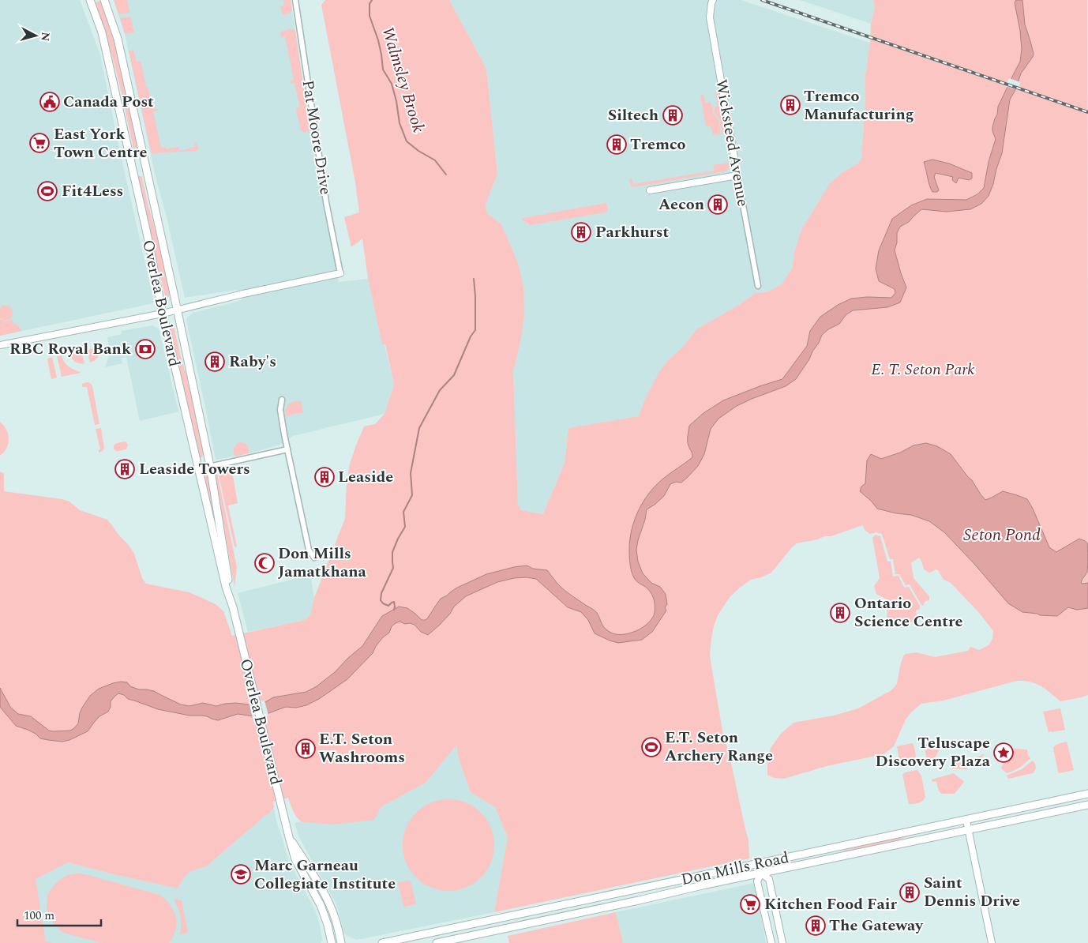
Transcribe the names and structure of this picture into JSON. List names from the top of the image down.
{
  "streets": {
    "main road": ["Overlea Boulevard", "Don Mills Road"],
    "street": ["Pat Moore Drive", "Wicksteed Avenue"]
  },
  "water": ["Walmsley Brook", "Seton Pond"],
  "parks": ["E. T. Seton Park"],
  "places": {
    "public building": ["Canada Post"],
    "building": [
      "Tremco Manufacturing",
      "Siltech",
      "Tremco",
      "Aecon",
      "Parkhurst",
      "Raby's",
      "Leaside Towers",
      "Leaside",
      "Ontario Science Centre",
      "E.T. Seton Washrooms",
      "Saint Dennis Drive",
      "The Gateway"
    ],
    "supermarket": ["East York Town Centre", "Kitchen Food Fair"],
    "sports": ["Fit4Less", "E.T. Seton Archery Range"],
    "bank": ["RBC Royal Bank"],
    "mosque": ["Don Mills Jamatkhana"],
    "place": ["Teluscape Discovery Plaza"],
    "school or university": ["Marc Garneau Collegiate Institute"]
  },
  "scale_bar": "100 m",
  "north": "right"
}
